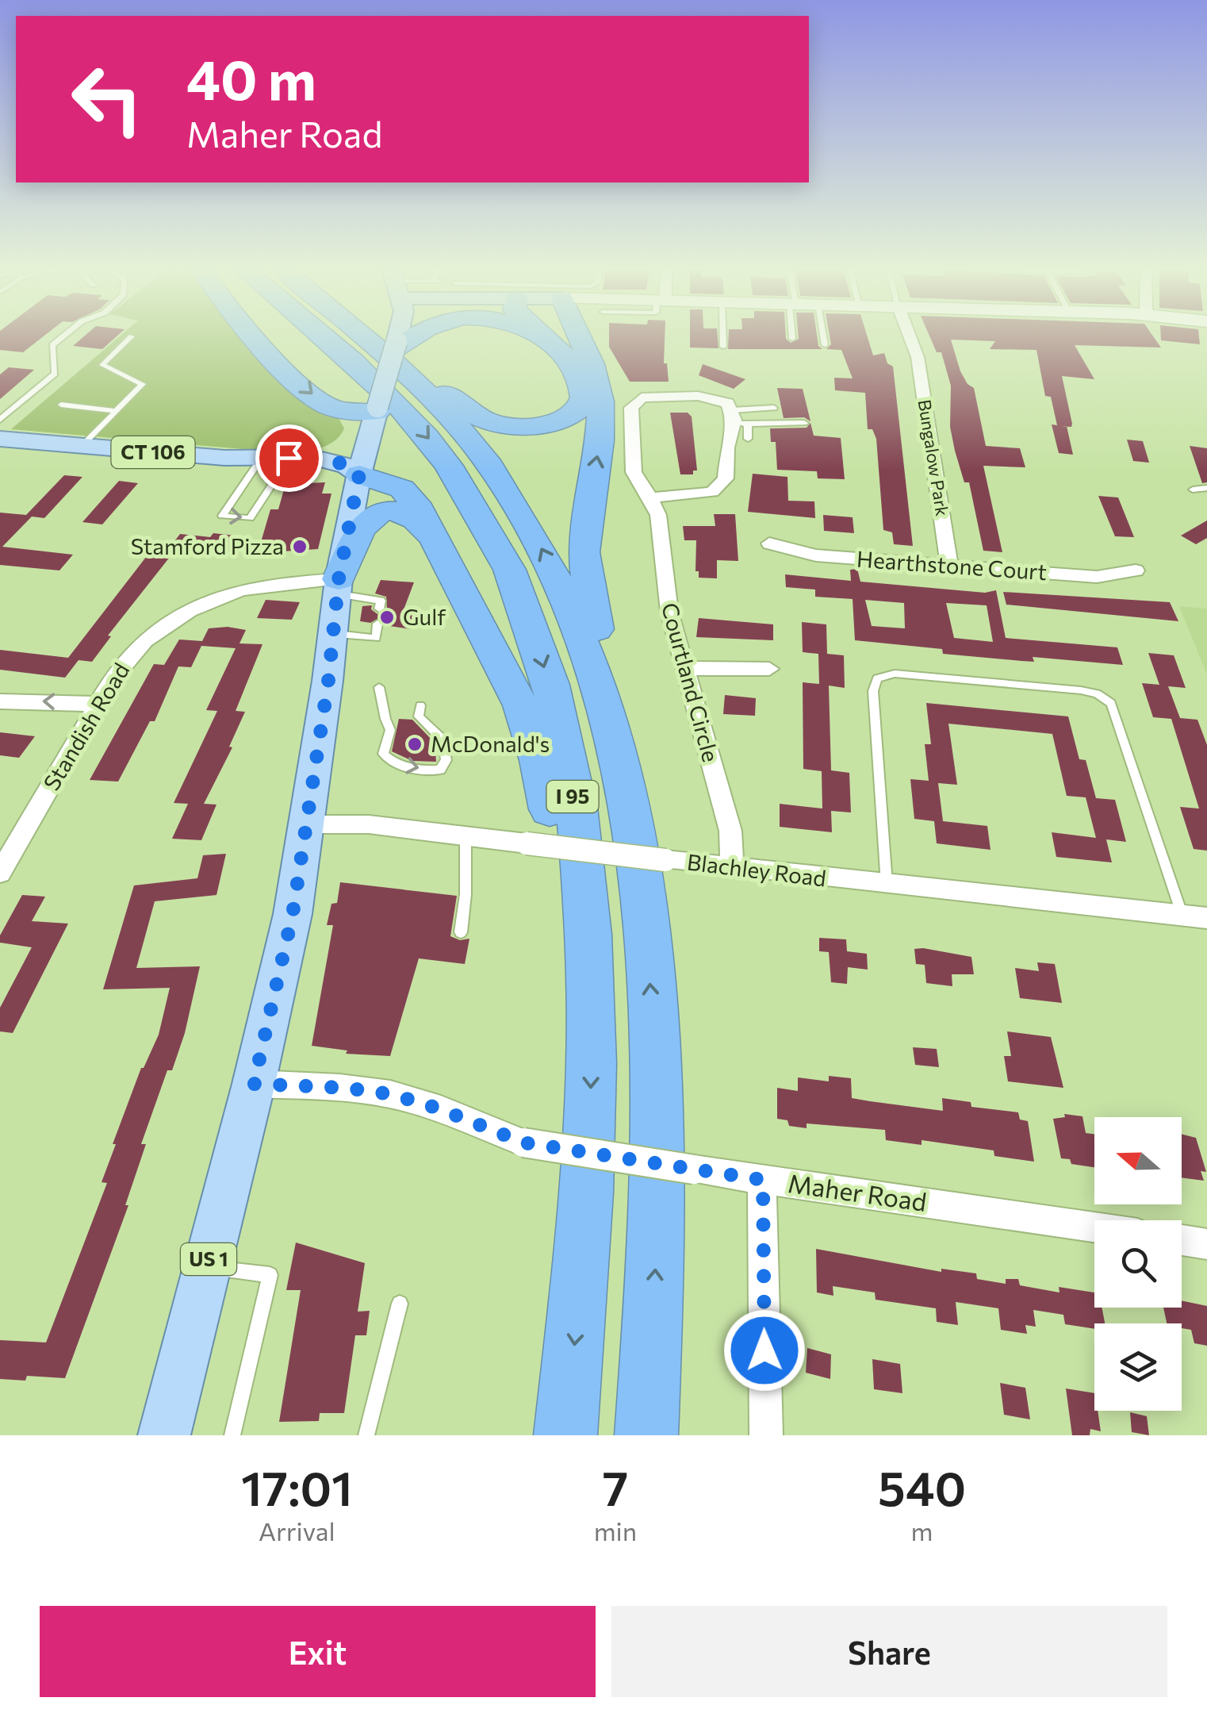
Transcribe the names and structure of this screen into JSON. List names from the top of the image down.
{
  "streets": {
    "highway": ["I 95"],
    "main road": ["CT 106", "US 1"],
    "street": [
      "Bungalow Park",
      "Hearthstone Court",
      "Courtland Circle",
      "Standish Road",
      "Blachley Road",
      "Maher Road"
    ]
  },
  "crossings": [
    ["CT 106", "US 1"],
    ["Bungalow Park", "Hearthstone Court"],
    ["Courtland Circle", "Blachley Road"],
    ["Standish Road", "US 1"],
    ["Blachley Road", "US 1"],
    ["Maher Road", "US 1"]
  ],
  "places": ["Stamford Pizza", "Gulf", "McDonald's"],
  "north": "left",
  "page": {
    "turn": ["40 m", "Maher Road"],
    "eta": [
      "17:01",
      "Arrival",
      "7",
      "min",
      "540",
      "m"
    ],
    "buttons": ["Exit", "Share"]
  }
}
